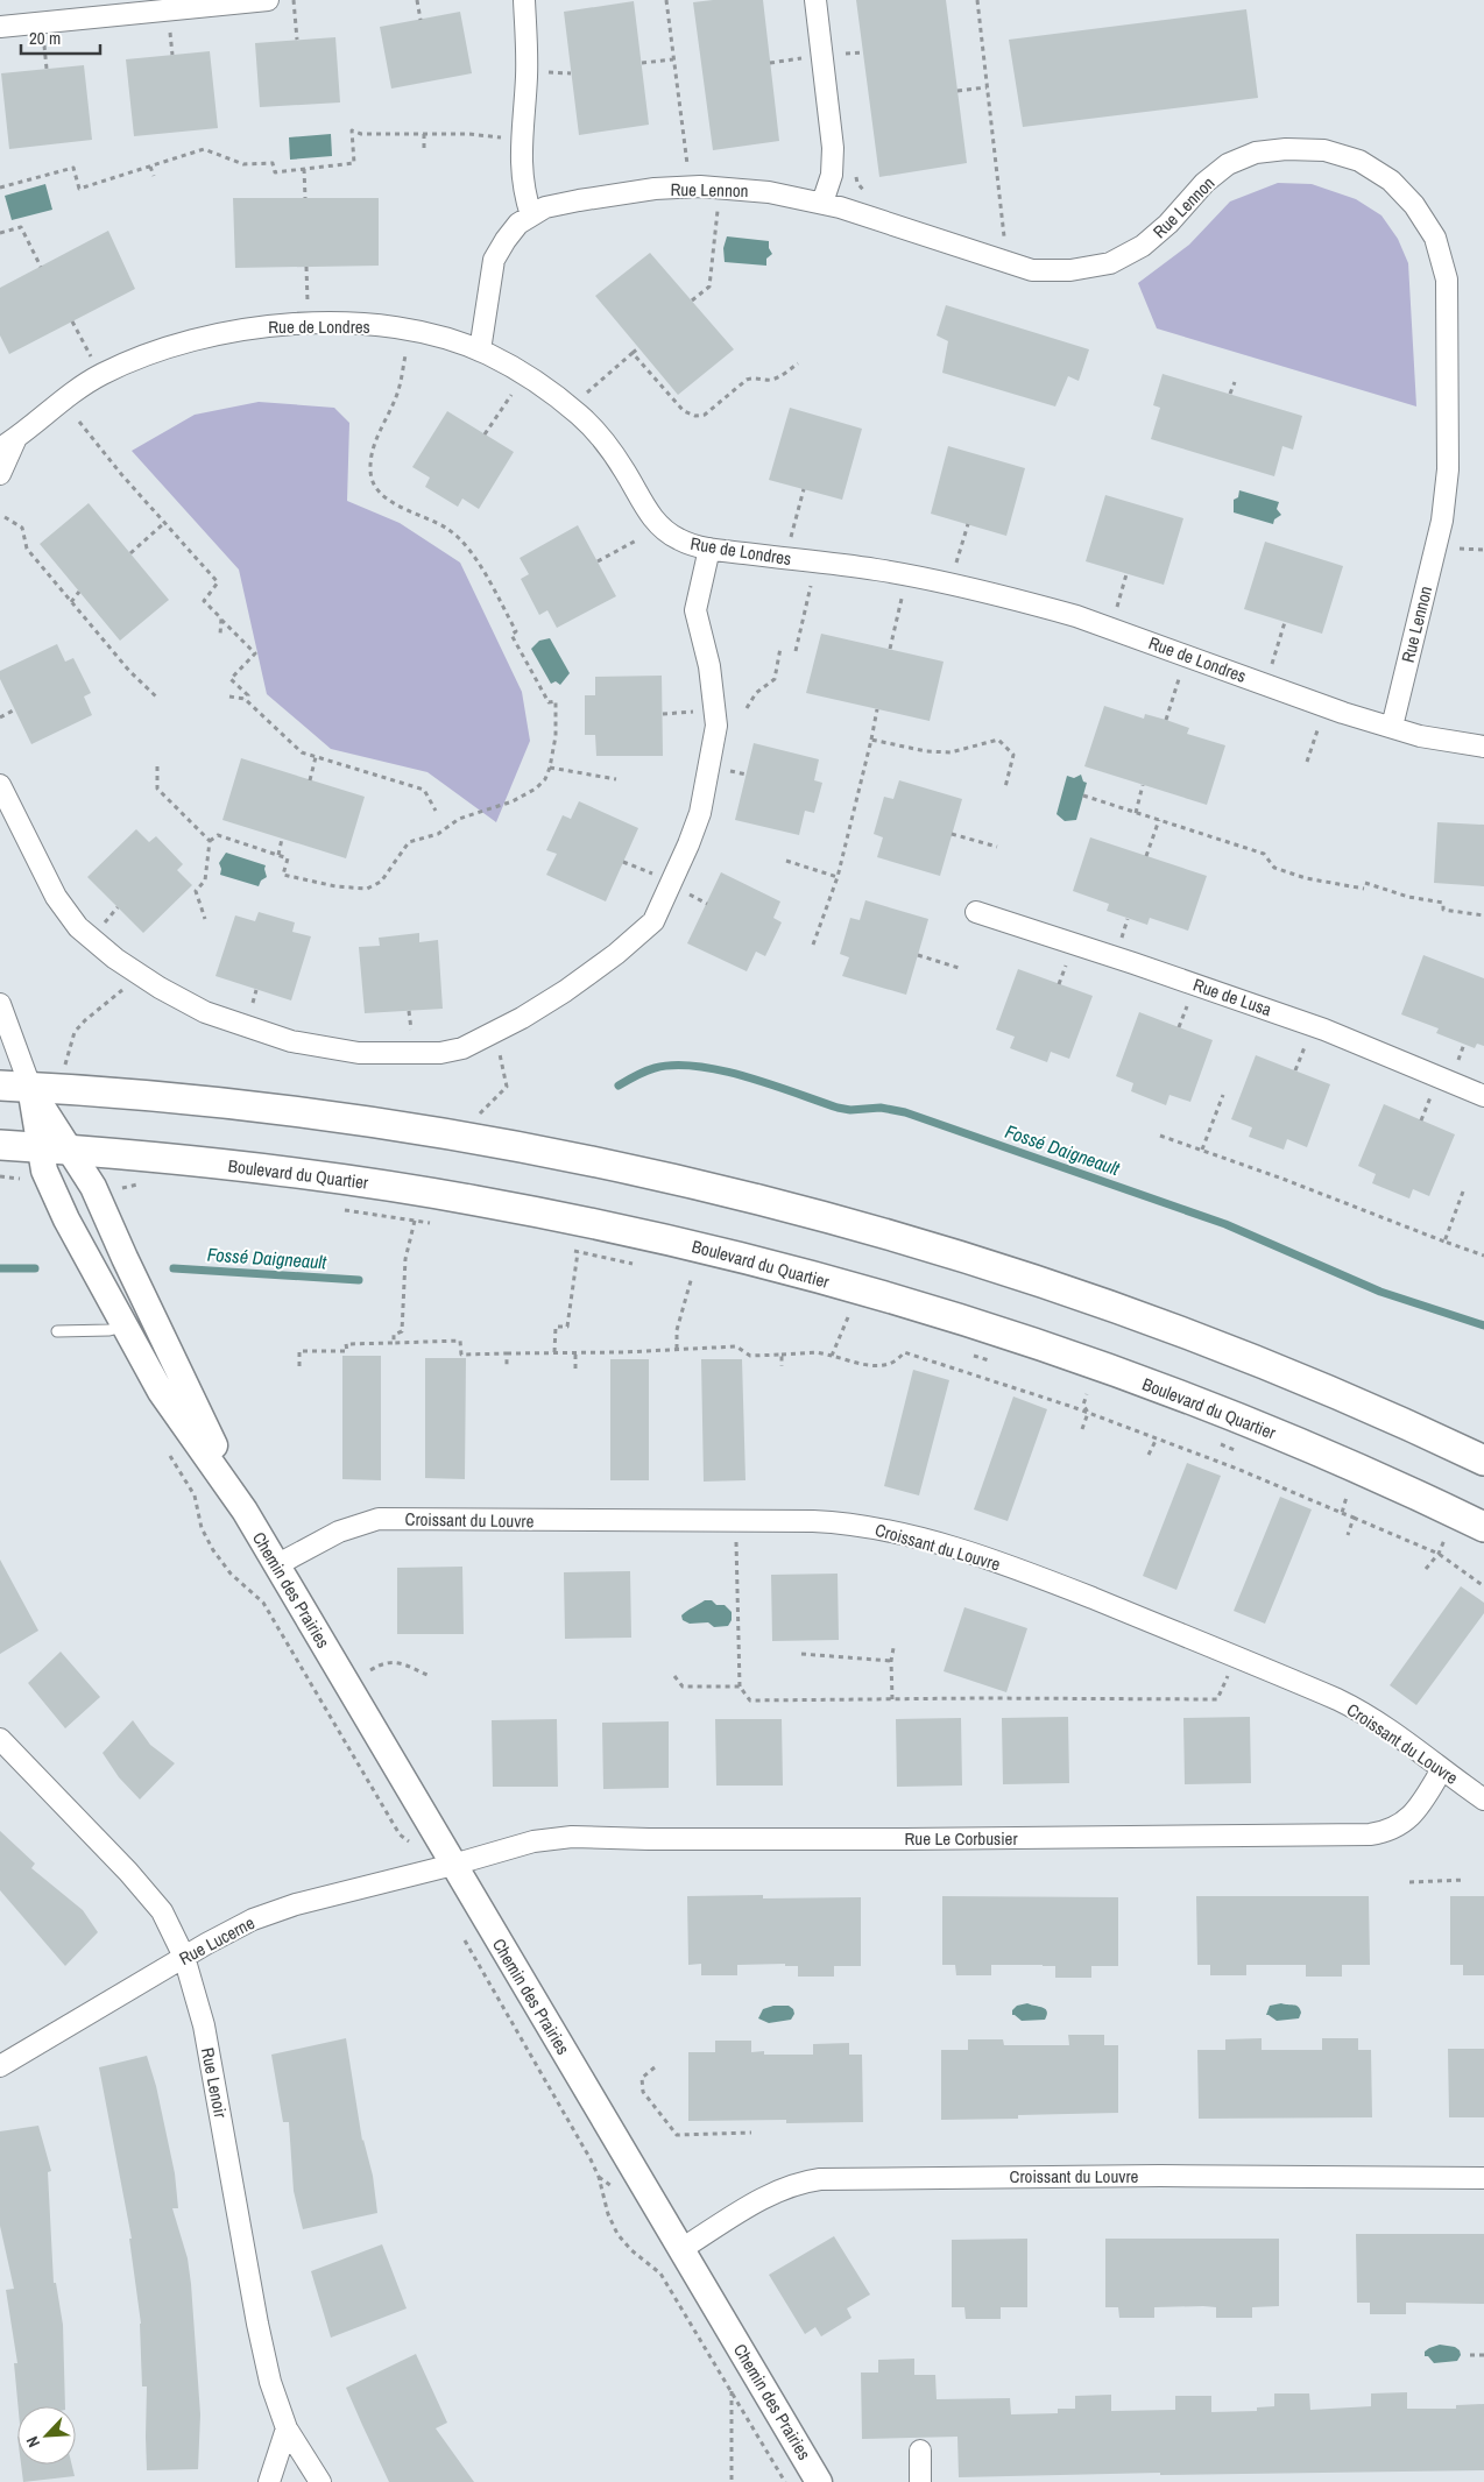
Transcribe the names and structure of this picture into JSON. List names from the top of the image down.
{
  "streets": {
    "main road": ["Boulevard du Quartier"],
    "street": [
      "Rue Lennon",
      "Rue de Londres",
      "Rue de Lusa",
      "Croissant du Louvre",
      "Chemin des Prairies",
      "Rue Le Corbusier",
      "Rue Lucerne",
      "Rue Lenoir"
    ]
  },
  "crossings": [
    ["Rue Lennon", "Rue de Londres"],
    ["Boulevard du Quartier", "Chemin des Prairies"],
    ["Croissant du Louvre", "Chemin des Prairies"],
    ["Croissant du Louvre", "Rue Le Corbusier"],
    ["Chemin des Prairies", "Rue Le Corbusier"],
    ["Chemin des Prairies", "Rue Lucerne"],
    ["Rue Le Corbusier", "Rue Lucerne"],
    ["Rue Lucerne", "Rue Lenoir"]
  ],
  "water": ["Fossé Daigneault"],
  "scale_bar": "20 m",
  "north": "bottom left"
}
